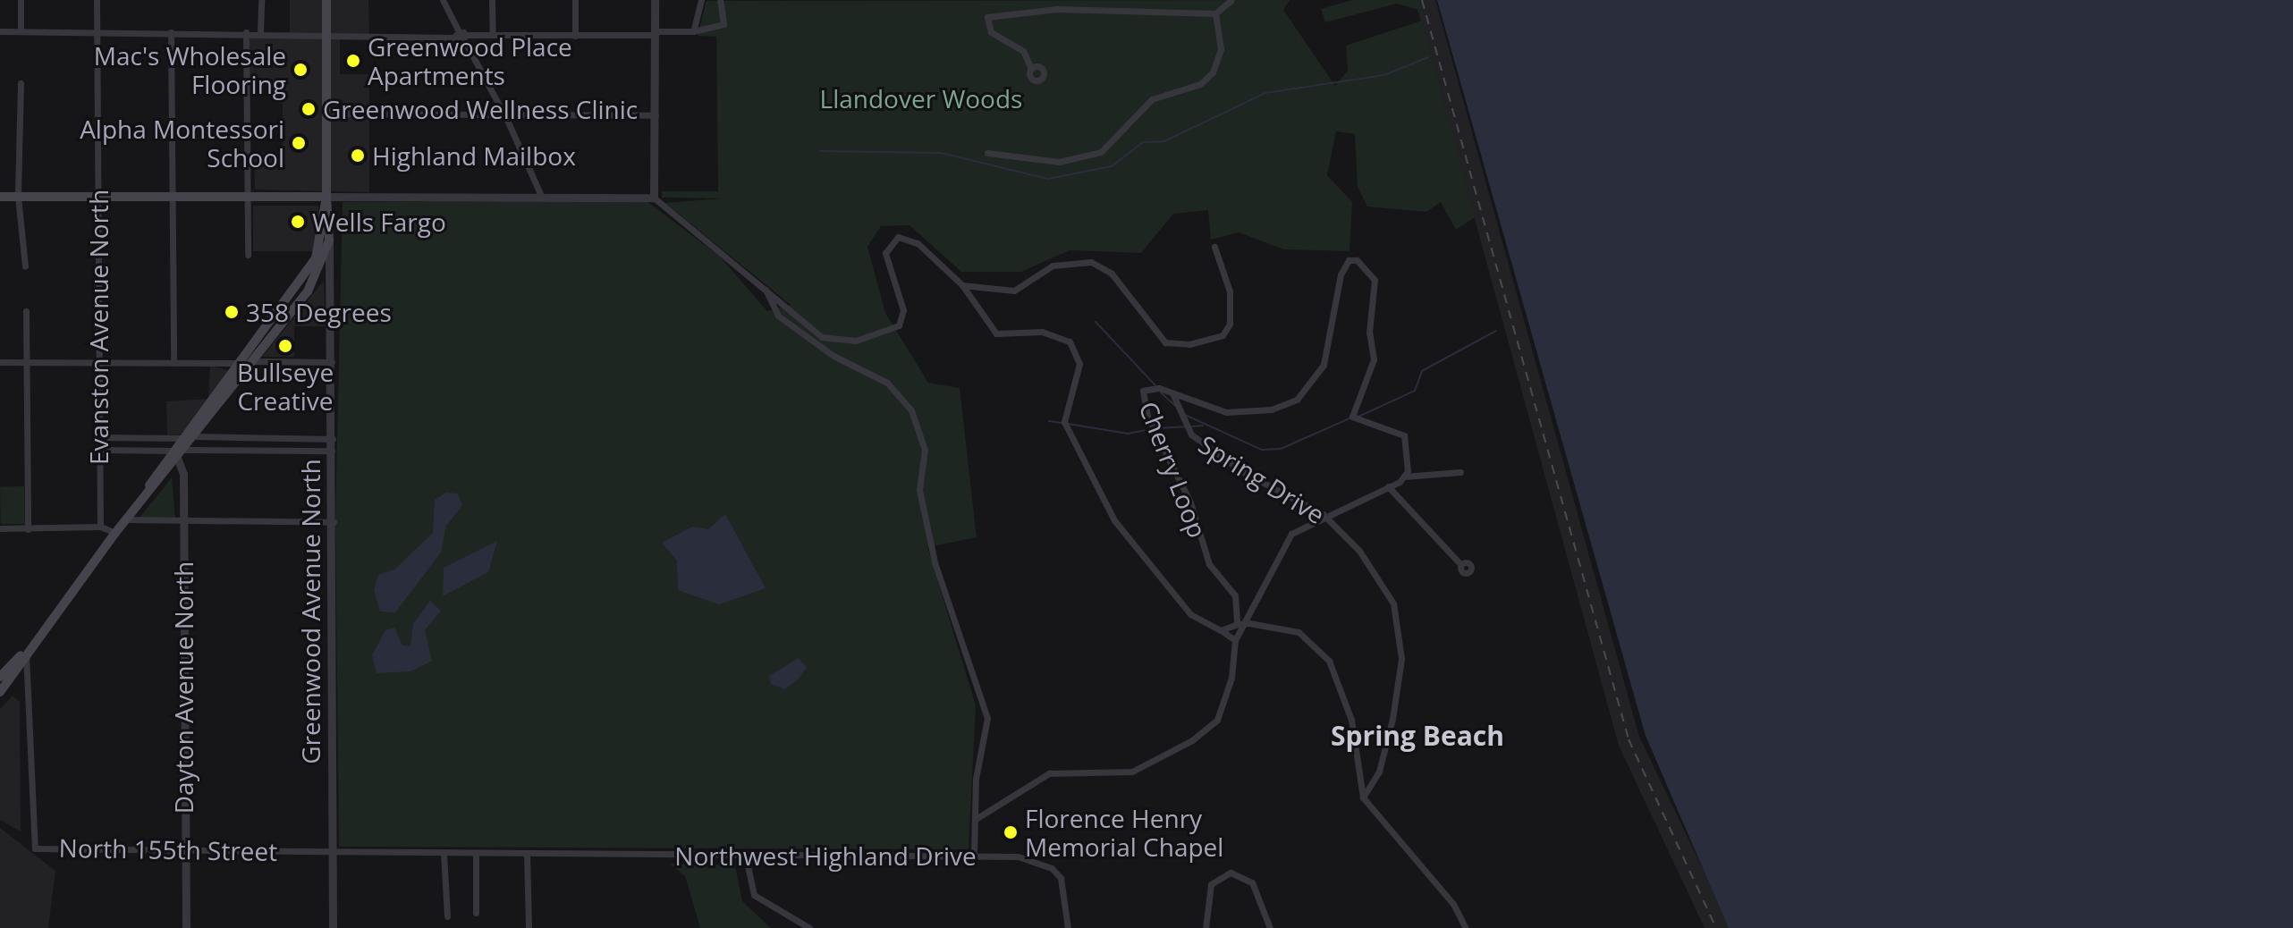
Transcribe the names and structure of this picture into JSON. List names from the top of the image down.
{
  "streets": {
    "main road": ["Greenwood Avenue North"],
    "street": [
      "Evanston Avenue North",
      "Cherry Loop",
      "Spring Drive",
      "Dayton Avenue North",
      "North 155th Street",
      "Northwest Highland Drive"
    ]
  },
  "crossings": [
    ["Cherry Loop", "Spring Drive"],
    ["Greenwood Avenue North", "North 155th Street"],
    ["Dayton Avenue North", "North 155th Street"],
    ["North 155th Street", "Northwest Highland Drive"]
  ],
  "districts": ["Spring Beach"],
  "parks": ["Llandover Woods"],
  "places": [
    "Greenwood Place Apartments",
    "Mac's Wholesale Flooring",
    "Greenwood Wellness Clinic",
    "Alpha Montessori School",
    "Highland Mailbox",
    "Wells Fargo",
    "358 Degrees",
    "Bullseye Creative",
    "Florence Henry Memorial Chapel"
  ]
}
